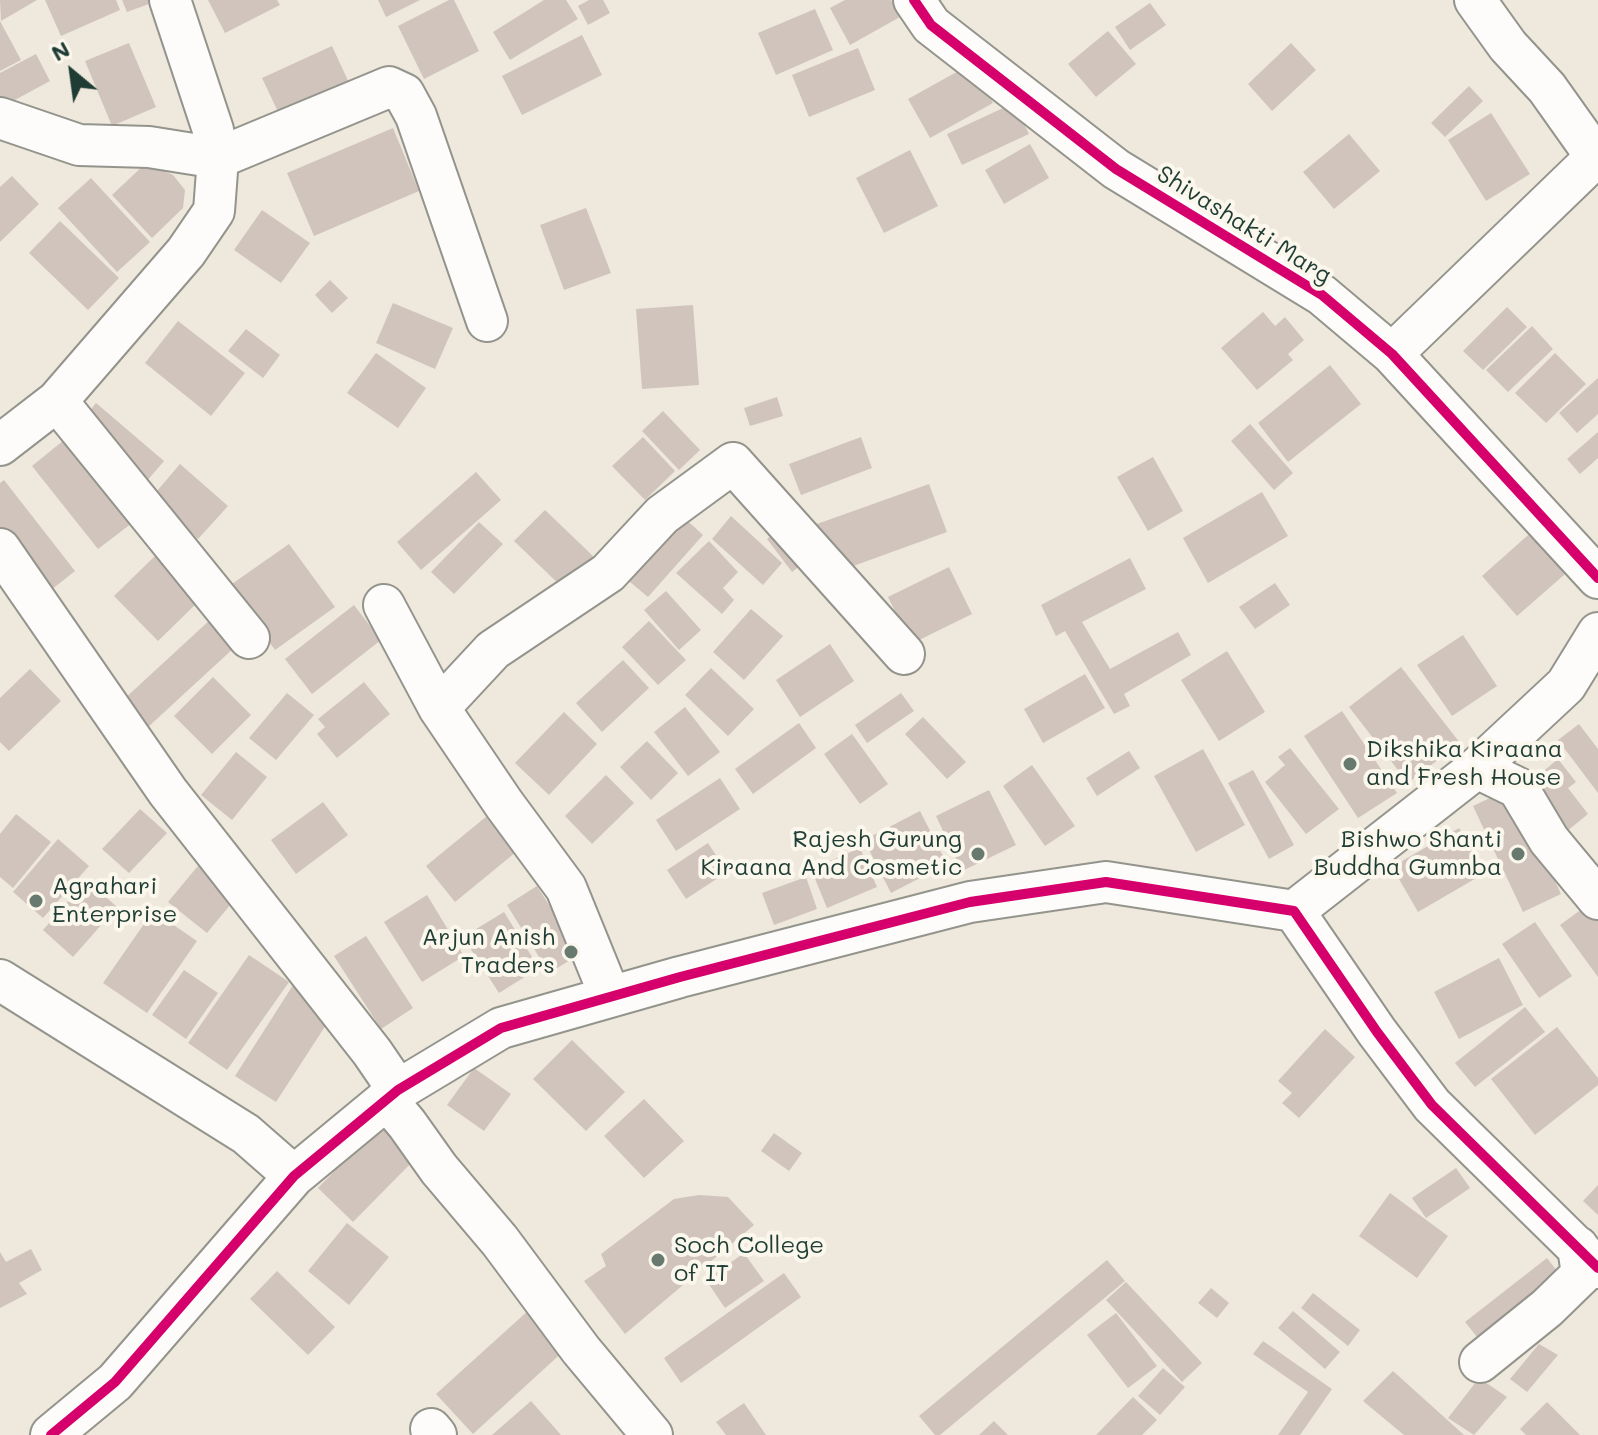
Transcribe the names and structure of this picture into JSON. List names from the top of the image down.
{
  "streets": {
    "street": ["Shivashakti Marg"]
  },
  "places": [
    "Dikshika Kiraana and Fresh House",
    "Rajesh Gurung Kiraana And Cosmetic",
    "Bishwo Shanti Buddha Gumnba",
    "Agrahari Enterprise",
    "Arjun Anish Traders",
    "Soch College of IT"
  ],
  "north": "top left"
}
